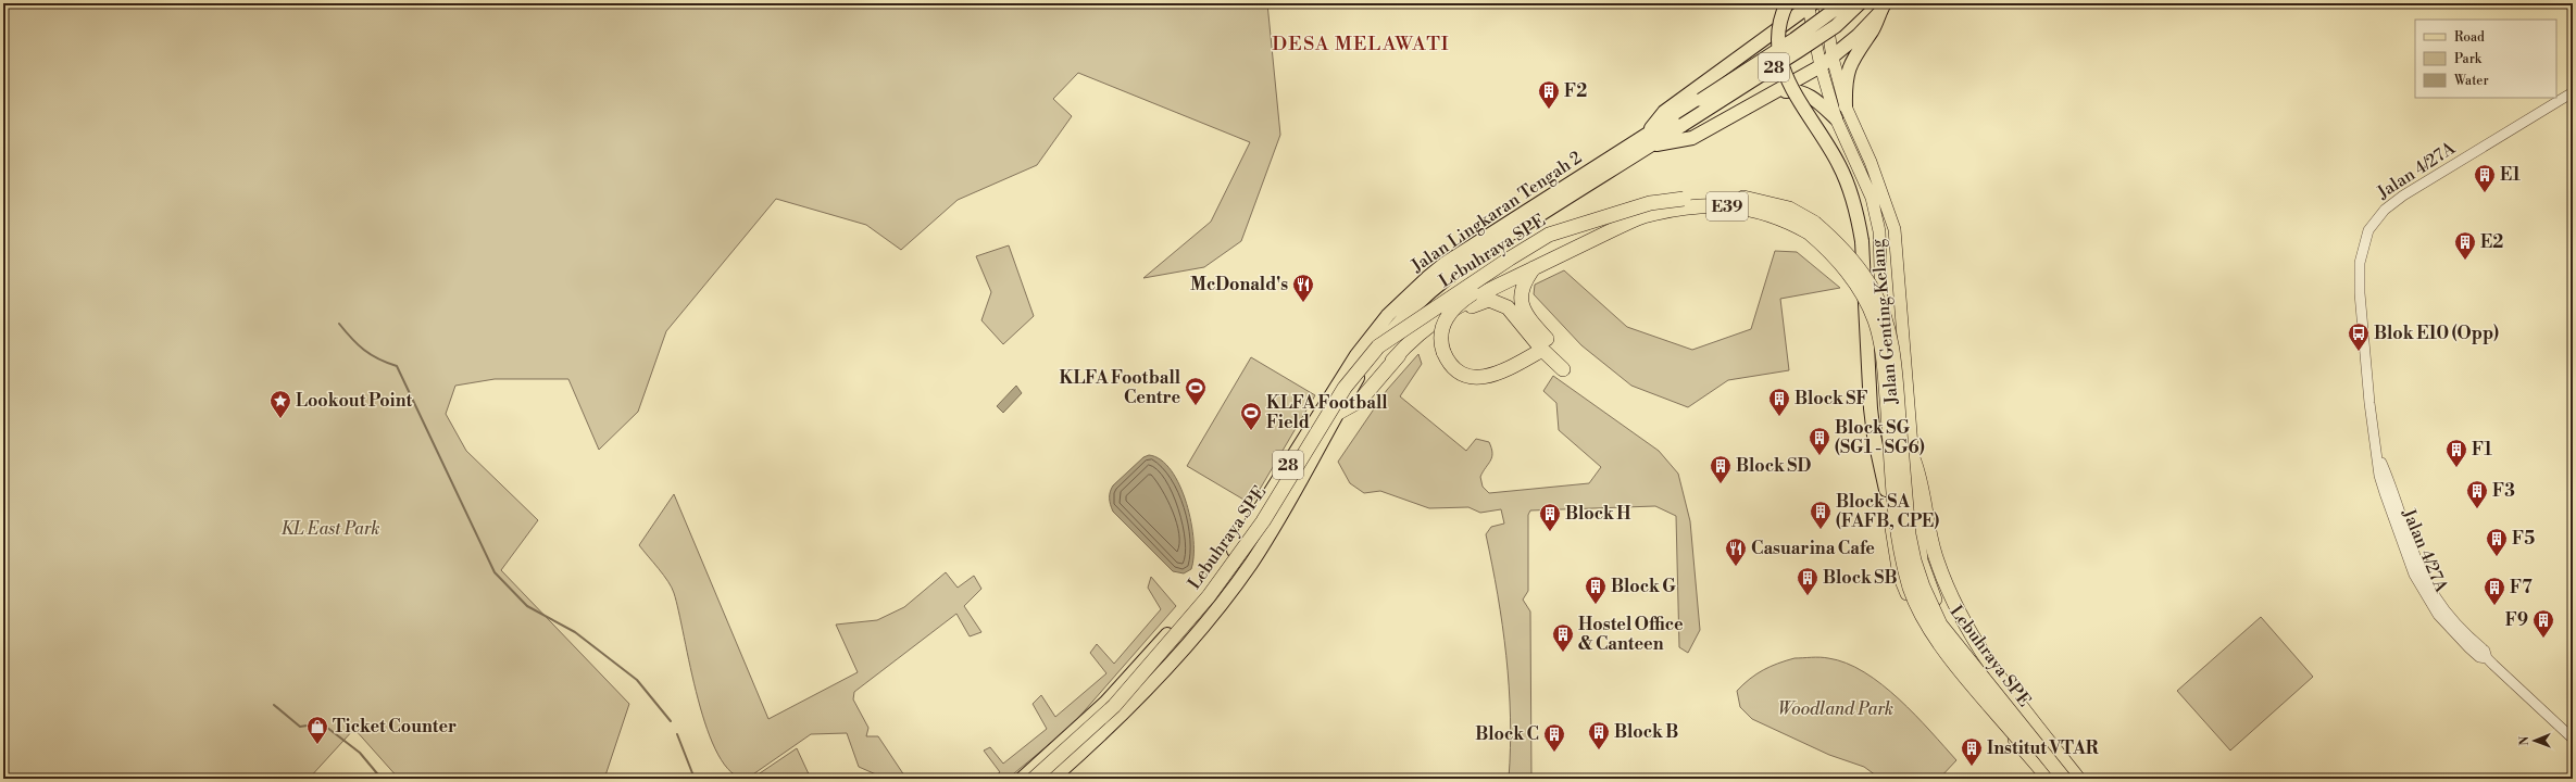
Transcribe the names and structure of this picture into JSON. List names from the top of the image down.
{
  "streets": {
    "highway": [
      "28",
      "E39",
      "Jalan Lingkaran Tengah 2",
      "Lebuhraya SPE"
    ],
    "main road": ["Jalan Genting Kelang"],
    "street": ["Jalan 4/27A"]
  },
  "districts": ["DESA MELAWATI"],
  "parks": ["KL East Park", "Woodland Park"],
  "places": {
    "building": [
      "F2",
      "E1",
      "E2",
      "Block SF",
      "Block SG (SG1 - SG6)",
      "F1",
      "Block SD",
      "F3",
      "Block SA (FAFB, CPE)",
      "Block H",
      "F5",
      "Block SB",
      "Block G",
      "F7",
      "F9",
      "Hostel Office & Canteen",
      "Block B",
      "Block C",
      "Institut VTAR"
    ],
    "restaurant": ["McDonald's", "Casuarina Cafe"],
    "bus stop": ["Blok E10 (Opp)"],
    "sports": ["KLFA Football Centre", "KLFA Football Field"],
    "place": ["Lookout Point"],
    "shop": ["Ticket Counter"]
  },
  "legend": ["Road", "Park", "Water"],
  "north": "left"
}
